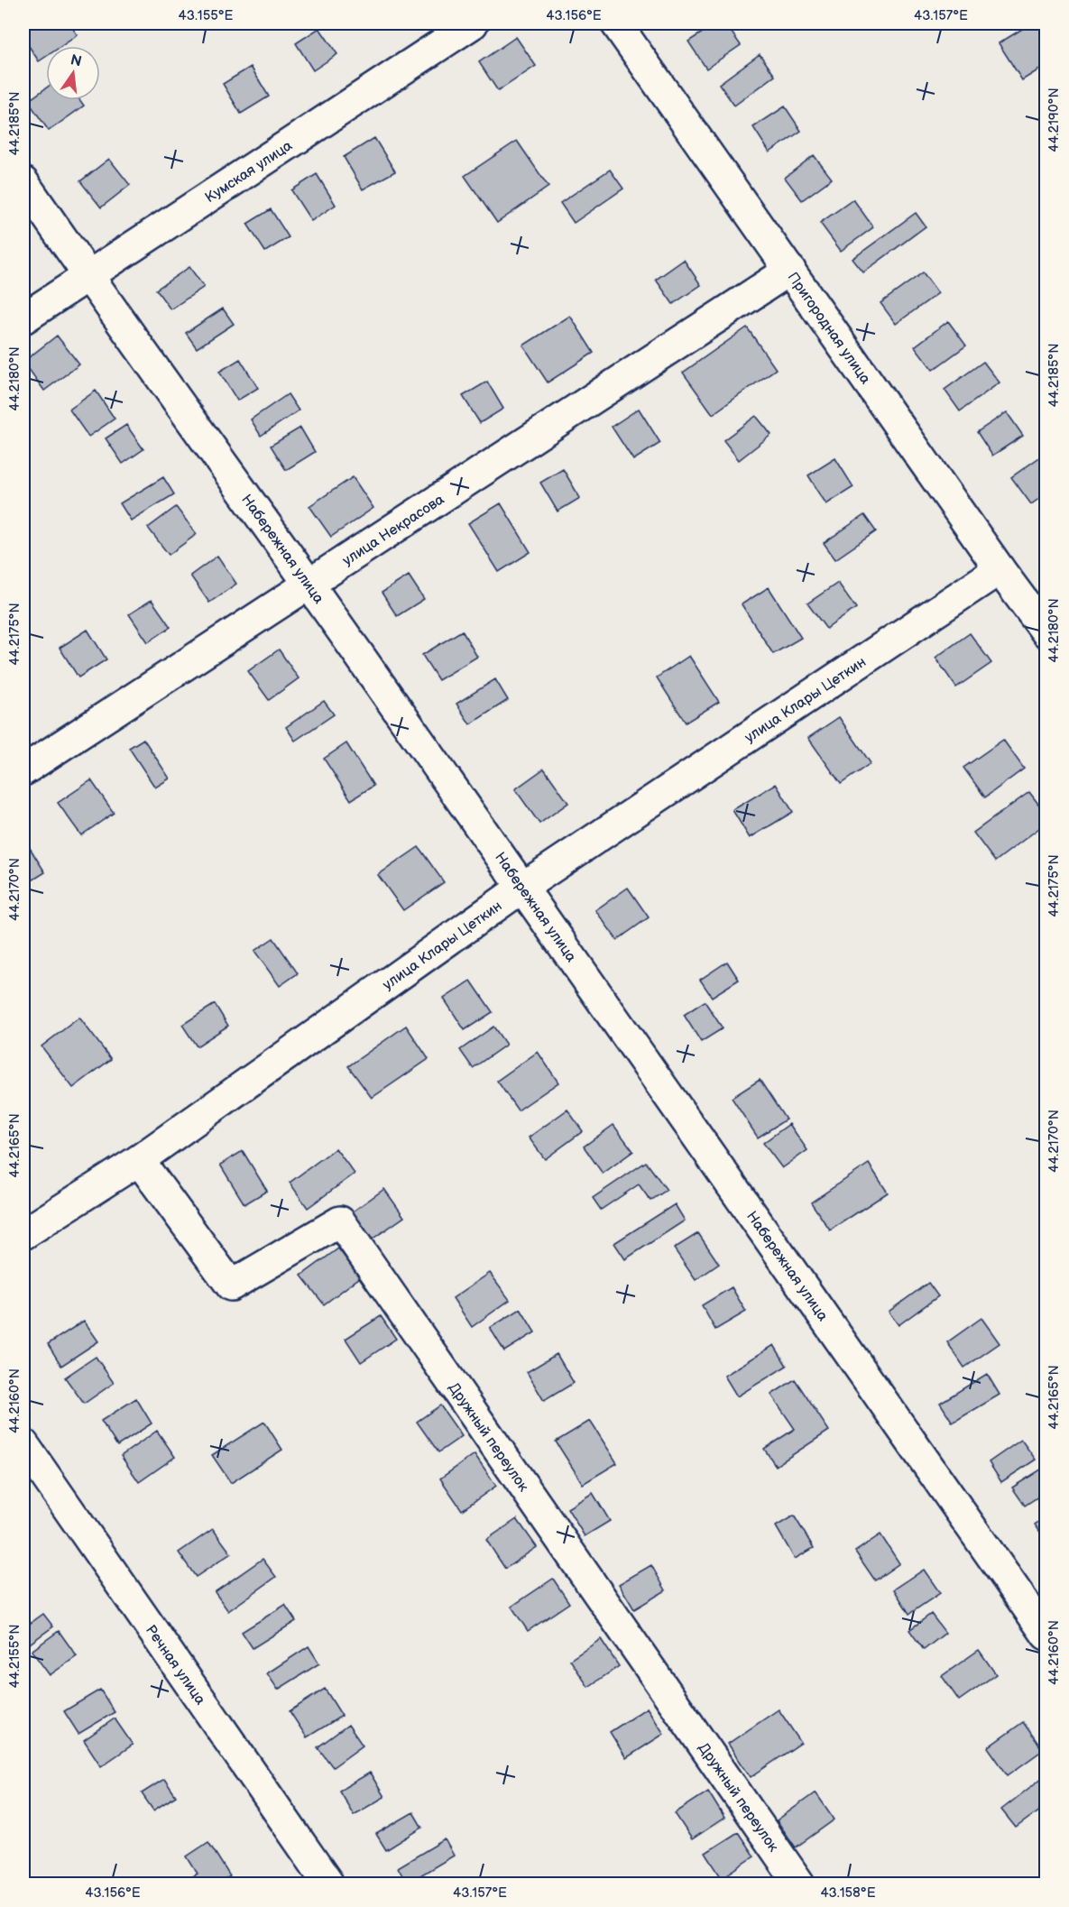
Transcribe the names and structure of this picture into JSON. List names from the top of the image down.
{
  "streets": {
    "street": [
      "Кумская улица",
      "Пригородная улица",
      "улица Некрасова",
      "Набережная улица",
      "улица Клары Цеткин",
      "Дружный переулок",
      "Речная улица"
    ]
  },
  "crossings": [
    ["Кумская улица", "Набережная улица"],
    ["Пригородная улица", "улица Некрасова"],
    ["Пригородная улица", "улица Клары Цеткин"],
    ["улица Некрасова", "Набережная улица"],
    ["Набережная улица", "улица Клары Цеткин"],
    ["улица Клары Цеткин", "Дружный переулок"]
  ],
  "north": "top",
  "coordinates": [
    "43.155°E",
    "43.156°E",
    "43.157°E",
    "44.2190°N",
    "44.2185°N",
    "44.2180°N",
    "44.2175°N",
    "44.2170°N",
    "44.2165°N",
    "44.2160°N",
    "44.2155°N",
    "43.158°E"
  ]
}
